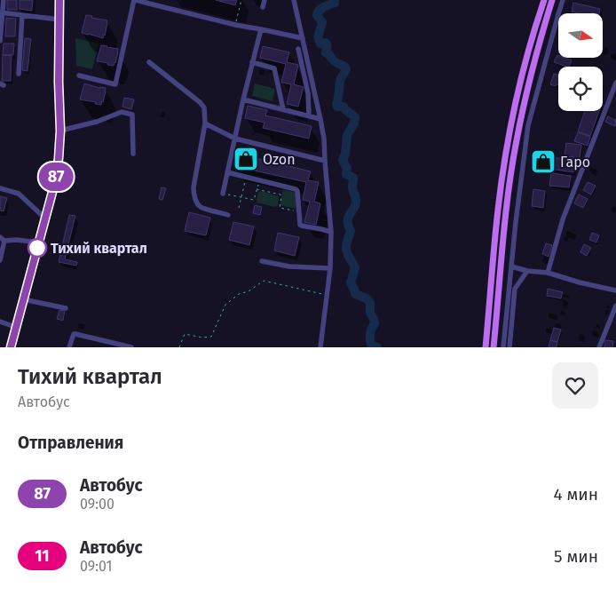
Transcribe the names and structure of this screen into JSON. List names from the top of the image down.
{
  "places": {
    "shop": ["Ozon", "Гаро"],
    "other": ["Тихий квартал"]
  },
  "lines": ["bus line 87"],
  "north": "right",
  "page": {
    "on_map": "87",
    "heading": [
      ["Тихий квартал", "Автобус"],
      "Отправления"
    ],
    "list": [
      {
        "mark": "87",
        "name": "Автобус",
        "note": "09:00",
        "value": "4 мин"
      },
      {
        "mark": "11",
        "name": "Автобус",
        "note": "09:01",
        "value": "5 мин"
      }
    ]
  }
}
